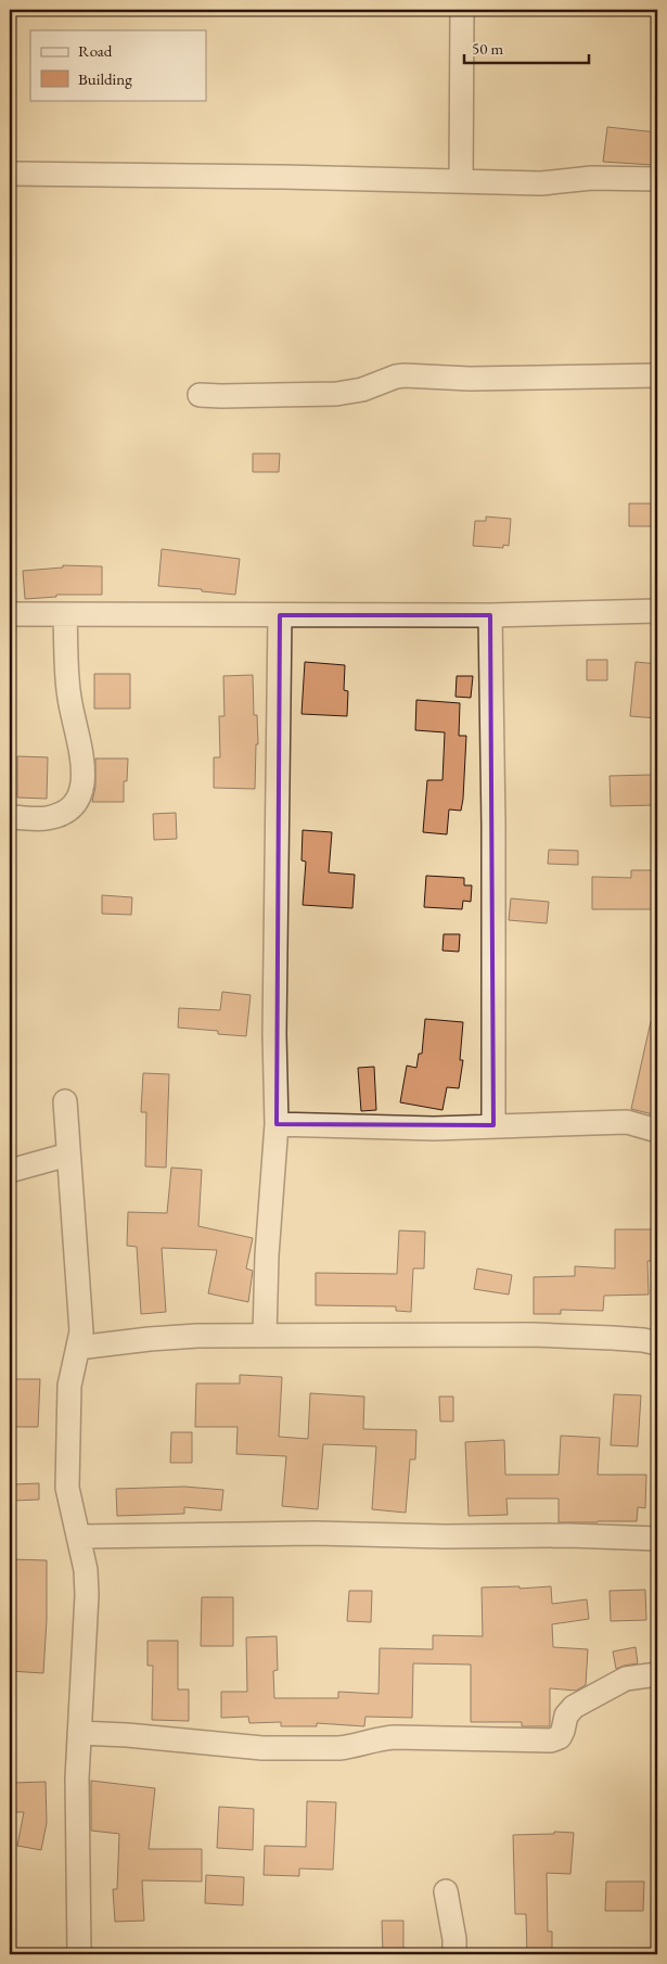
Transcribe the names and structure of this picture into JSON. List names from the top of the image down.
{
  "legend": ["Road", "Building"],
  "scale_bar": "50 m"
}
